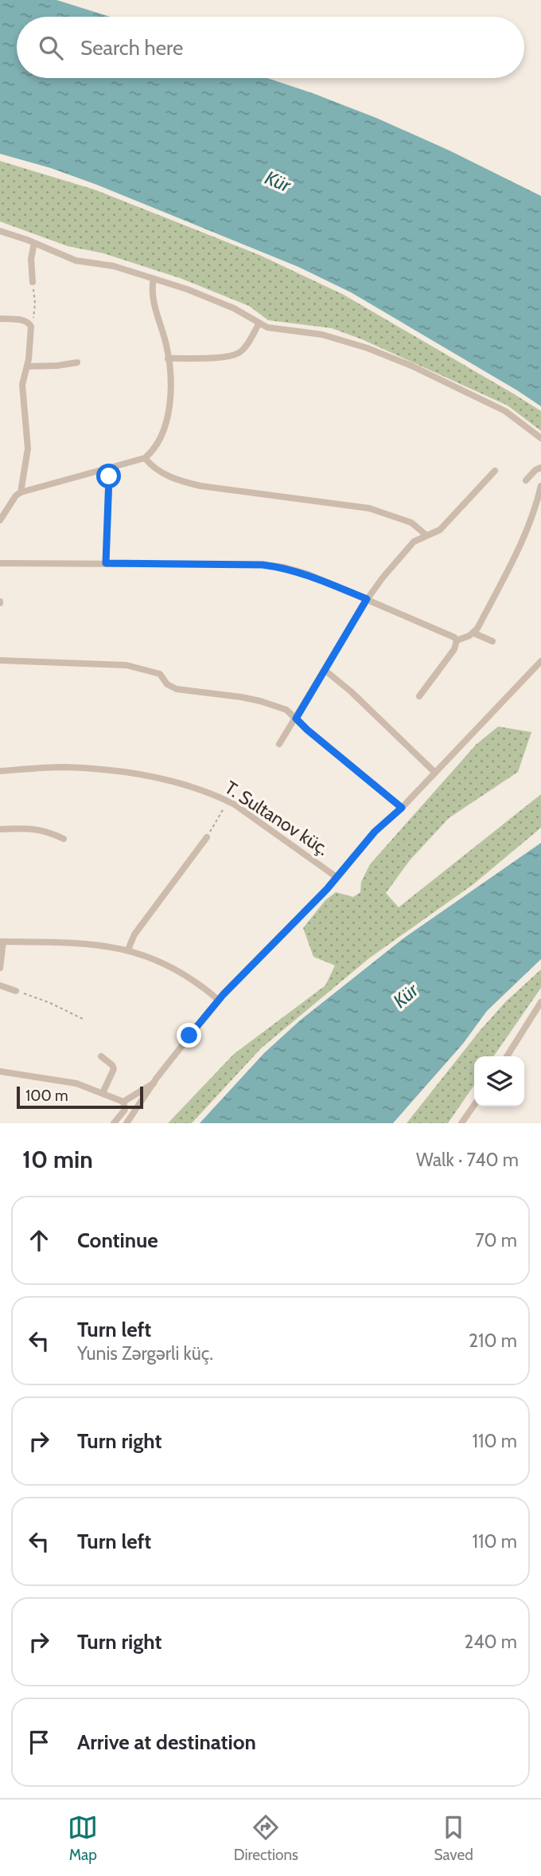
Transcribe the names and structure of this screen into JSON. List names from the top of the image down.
{
  "streets": {
    "street": ["T. Sultanov küç."]
  },
  "water": ["Kür"],
  "scale_bar": "100 m",
  "page": {
    "search": "Search here",
    "scale": "100 m",
    "heading": ["10 min", "Walk · 740 m"],
    "list": [
      ["Continue", "70 m"],
      ["Turn left", "Yunis Zərgərli küç.", "210 m"],
      ["Turn right", "110 m"],
      ["Turn left", "110 m"],
      ["Turn right", "240 m"],
      "Arrive at destination"
    ],
    "nav": ["Map", "Directions", "Saved"]
  }
}
